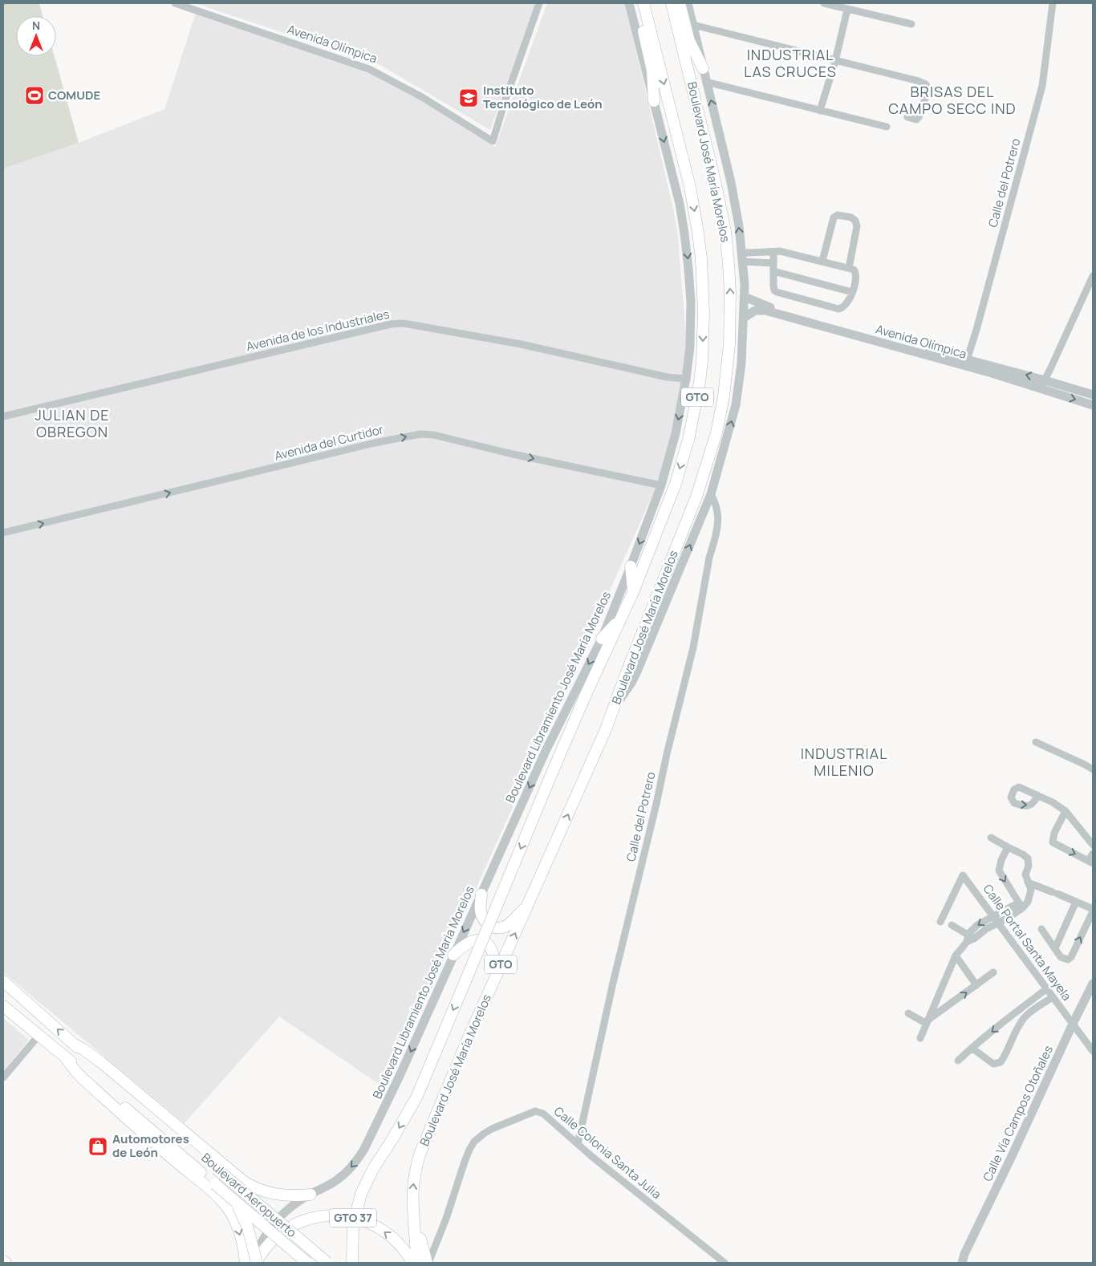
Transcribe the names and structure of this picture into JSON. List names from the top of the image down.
{
  "streets": {
    "main road": [
      "Boulevard José María Morelos",
      "GTO",
      "Boulevard Aeropuerto",
      "GTO 37"
    ],
    "street": [
      "Avenida Olímpica",
      "Calle del Potrero",
      "Avenida de los Industriales",
      "Avenida del Curtidor",
      "Boulevard Libramiento José María Morelos",
      "Calle Portal Santa Mayela",
      "Calle Vía Campos Otoñales",
      "Calle Colonia Santa Julia"
    ]
  },
  "crossings": [
    ["Avenida Olímpica", "Calle del Potrero"],
    ["Boulevard José María Morelos", "GTO"],
    ["Calle del Potrero", "Calle Colonia Santa Julia"],
    ["Avenida de los Industriales", "Boulevard Libramiento José María Morelos"],
    ["GTO", "Calle Colonia Santa Julia"],
    ["Avenida del Curtidor", "Boulevard Libramiento José María Morelos"],
    ["Calle Portal Santa Mayela", "Calle Vía Campos Otoñales"]
  ],
  "one_way": ["Avenida del Curtidor"],
  "districts": [
    "INDUSTRIAL LAS CRUCES",
    "BRISAS DEL CAMPO SECC IND",
    "JULIAN DE OBREGON",
    "INDUSTRIAL MILENIO"
  ],
  "places": {
    "sports": ["COMUDE"],
    "school or university": ["Instituto Tecnológico de León"],
    "shop": ["Automotores de León"]
  },
  "north": "top"
}
